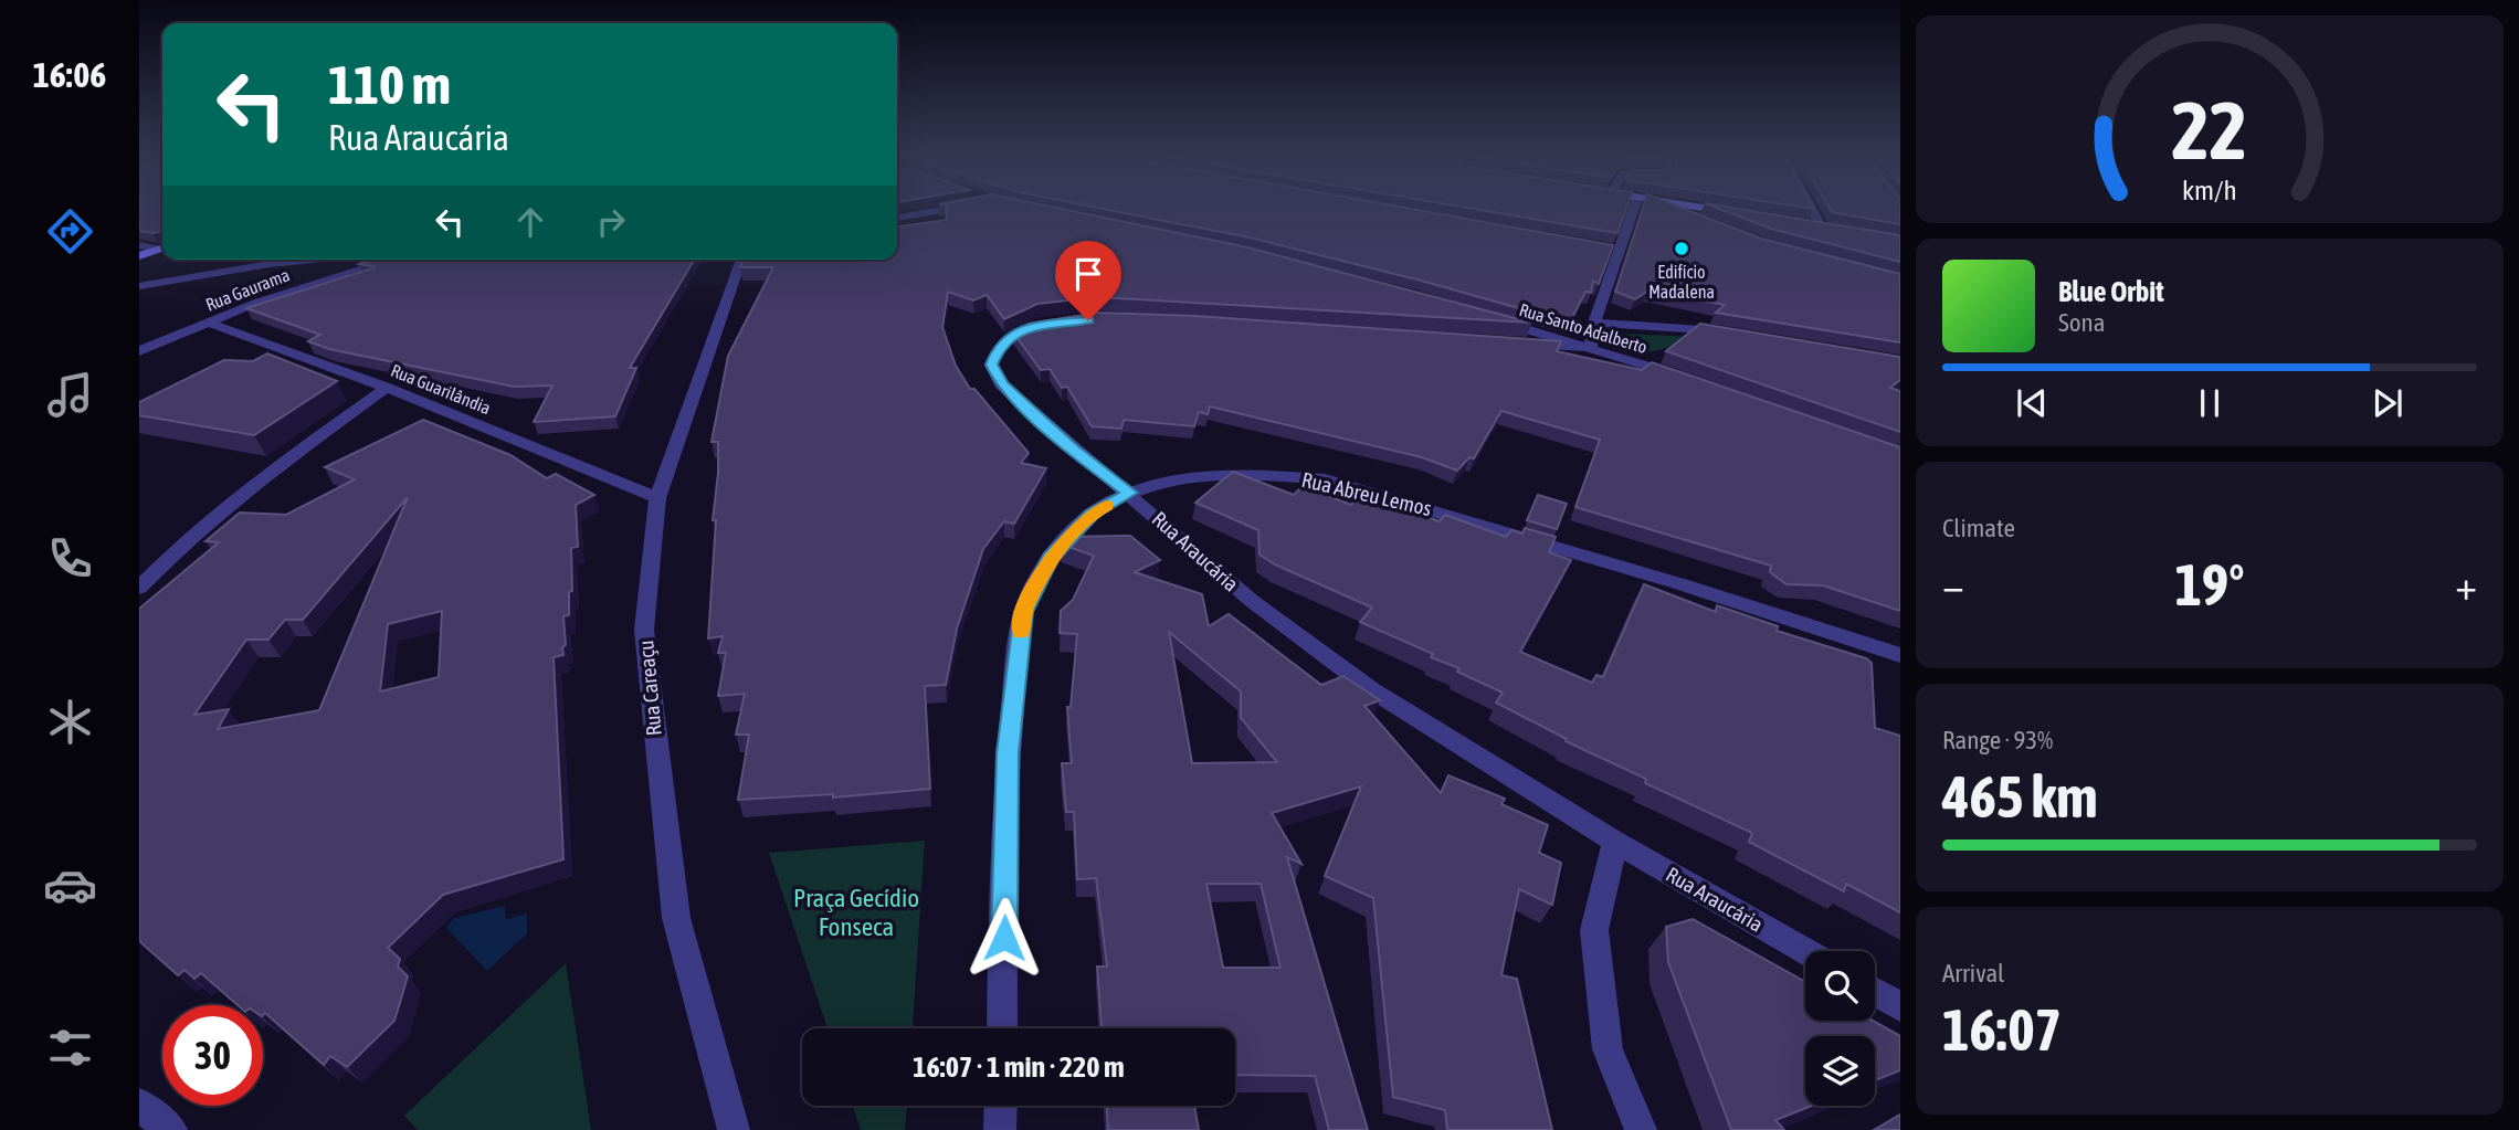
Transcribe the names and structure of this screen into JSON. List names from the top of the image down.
{
  "streets": {
    "street": [
      "Rua Gaurama",
      "Rua Santo Adalberto",
      "Rua Guarilândia",
      "Rua Abreu Lemos",
      "Rua Araucária",
      "Rua Careaçu"
    ]
  },
  "crossings": [
    ["Rua Gaurama", "Rua Guarilândia"],
    ["Rua Guarilândia", "Rua Careaçu"],
    ["Rua Abreu Lemos", "Rua Araucária"]
  ],
  "parks": ["Praça Gecídio Fonseca"],
  "places": ["Edifício Madalena"],
  "page": {
    "tabs": "16:06",
    "turn": ["110 m", "Rua Araucária"],
    "song": ["Blue Orbit", "Sona"],
    "tile": [
      "Climate",
      ["Range · 93%", "465 km"],
      ["Arrival", "16:07"]
    ],
    "heat": ["−", "19°", "+"],
    "limit": "30",
    "trip": "16:07 · 1 min · 220 m",
    "gauge": ["22", "km/h"]
  }
}
